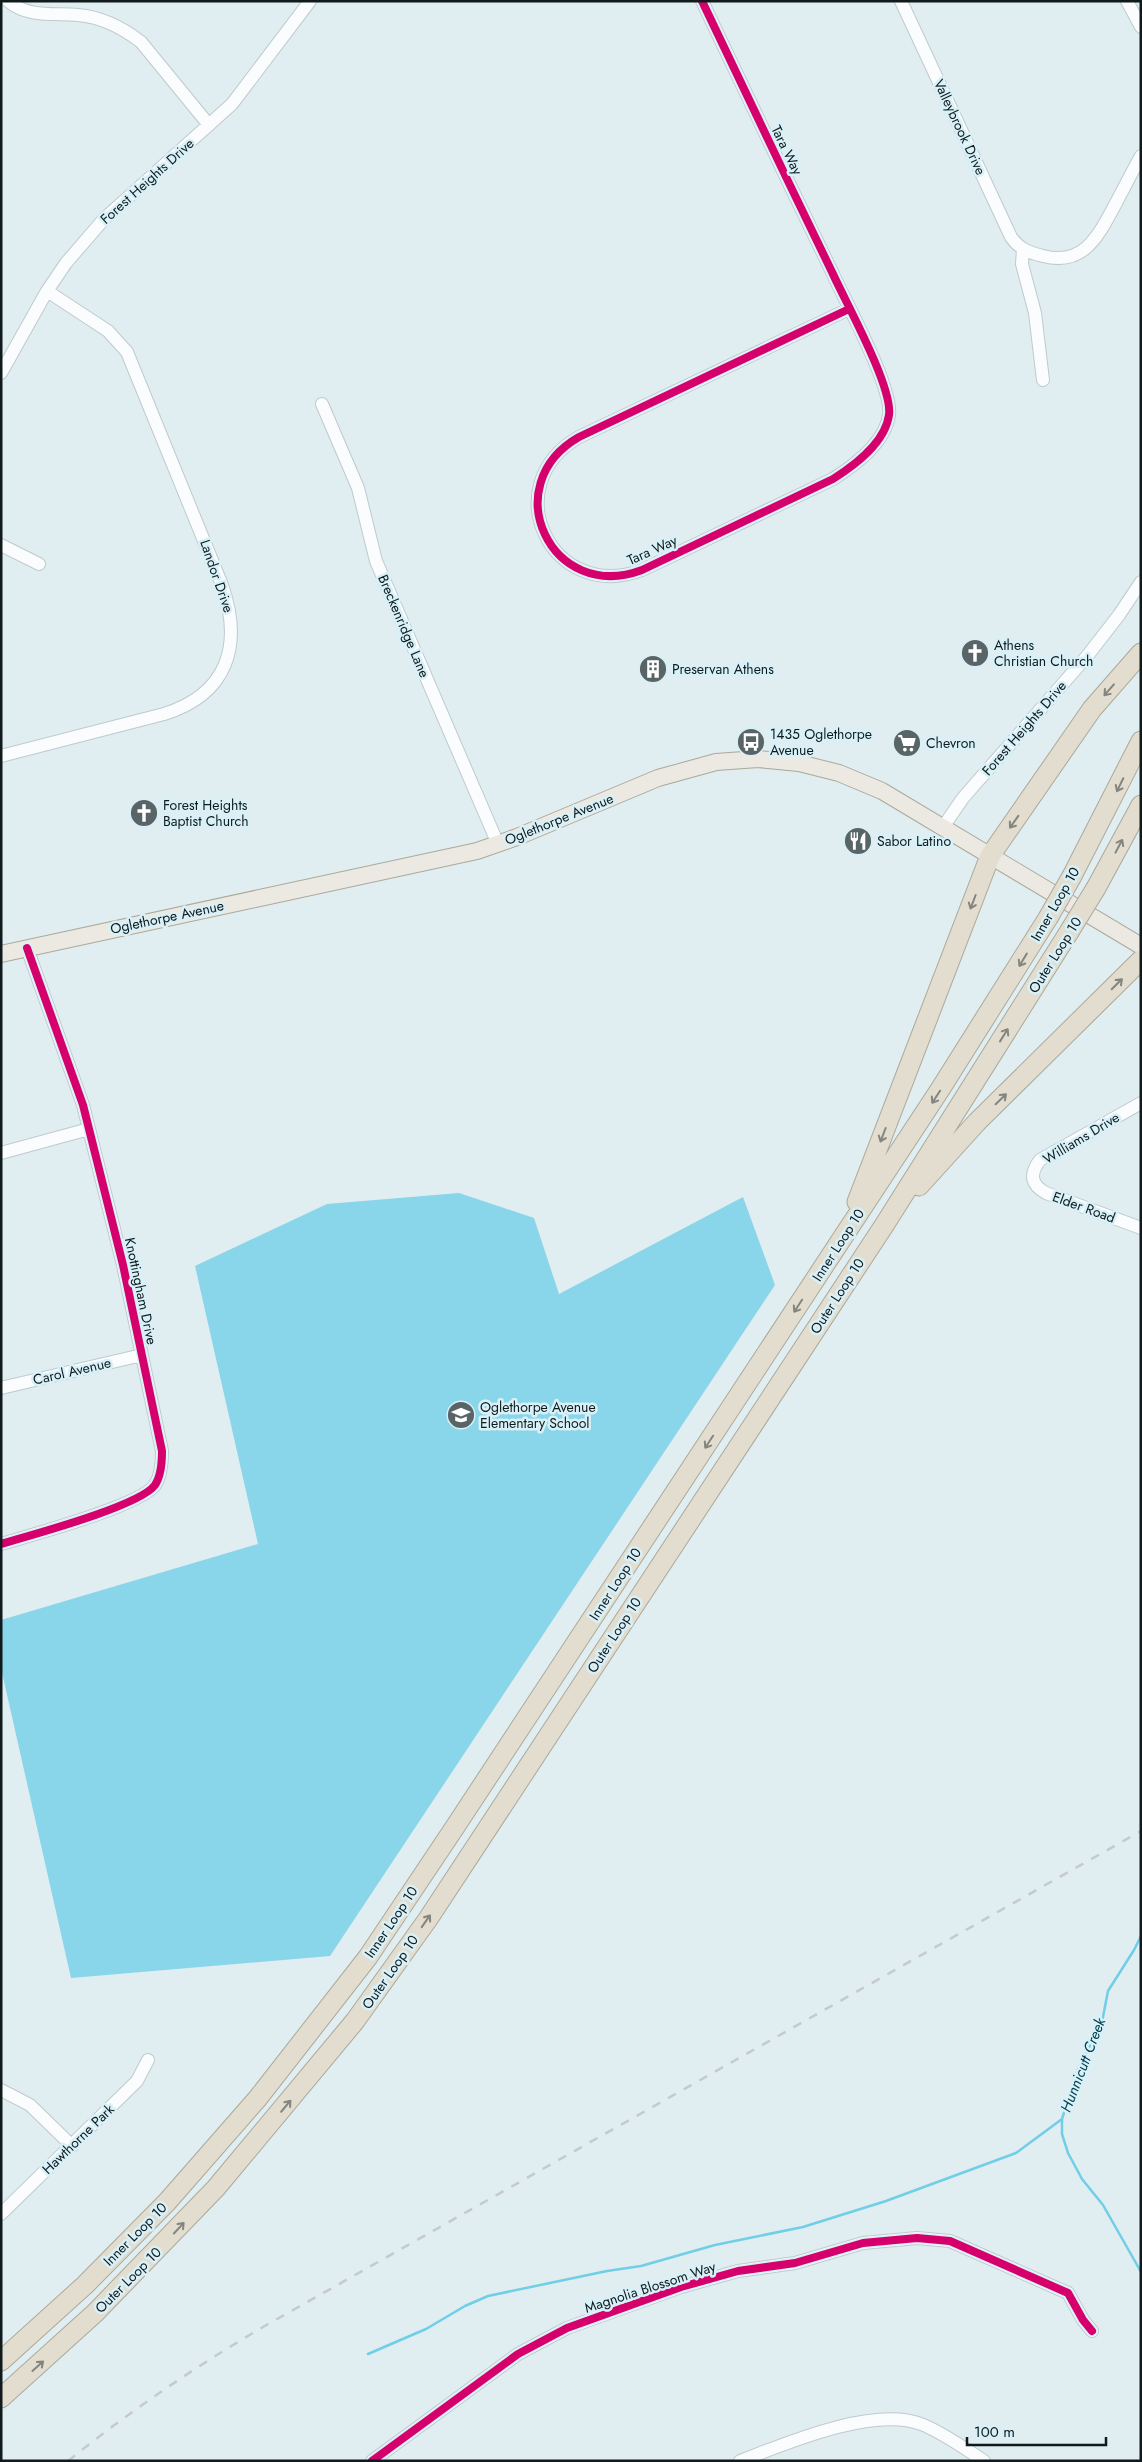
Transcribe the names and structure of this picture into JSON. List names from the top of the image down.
{
  "streets": {
    "highway": ["Inner Loop 10", "Outer Loop 10"],
    "main road": ["Oglethorpe Avenue"],
    "street": [
      "Valleybrook Drive",
      "Tara Way",
      "Forest Heights Drive",
      "Landor Drive",
      "Breckenridge Lane",
      "Williams Drive",
      "Elder Road",
      "Knottingham Drive",
      "Carol Avenue",
      "Hawthorne Park",
      "Magnolia Blossom Way"
    ]
  },
  "crossings": [
    ["Forest Heights Drive", "Landor Drive"],
    ["Forest Heights Drive", "Oglethorpe Avenue"],
    ["Breckenridge Lane", "Oglethorpe Avenue"],
    ["Oglethorpe Avenue", "Knottingham Drive"],
    ["Williams Drive", "Elder Road"],
    ["Knottingham Drive", "Carol Avenue"]
  ],
  "water": ["Hunnicutt Creek"],
  "places": {
    "church": ["Athens Christian Church", "Forest Heights Baptist Church"],
    "building": ["Preservan Athens"],
    "bus stop": ["1435 Oglethorpe Avenue"],
    "supermarket": ["Chevron"],
    "restaurant": ["Sabor Latino"],
    "school or university": ["Oglethorpe Avenue Elementary School"]
  },
  "scale_bar": "100 m"
}
